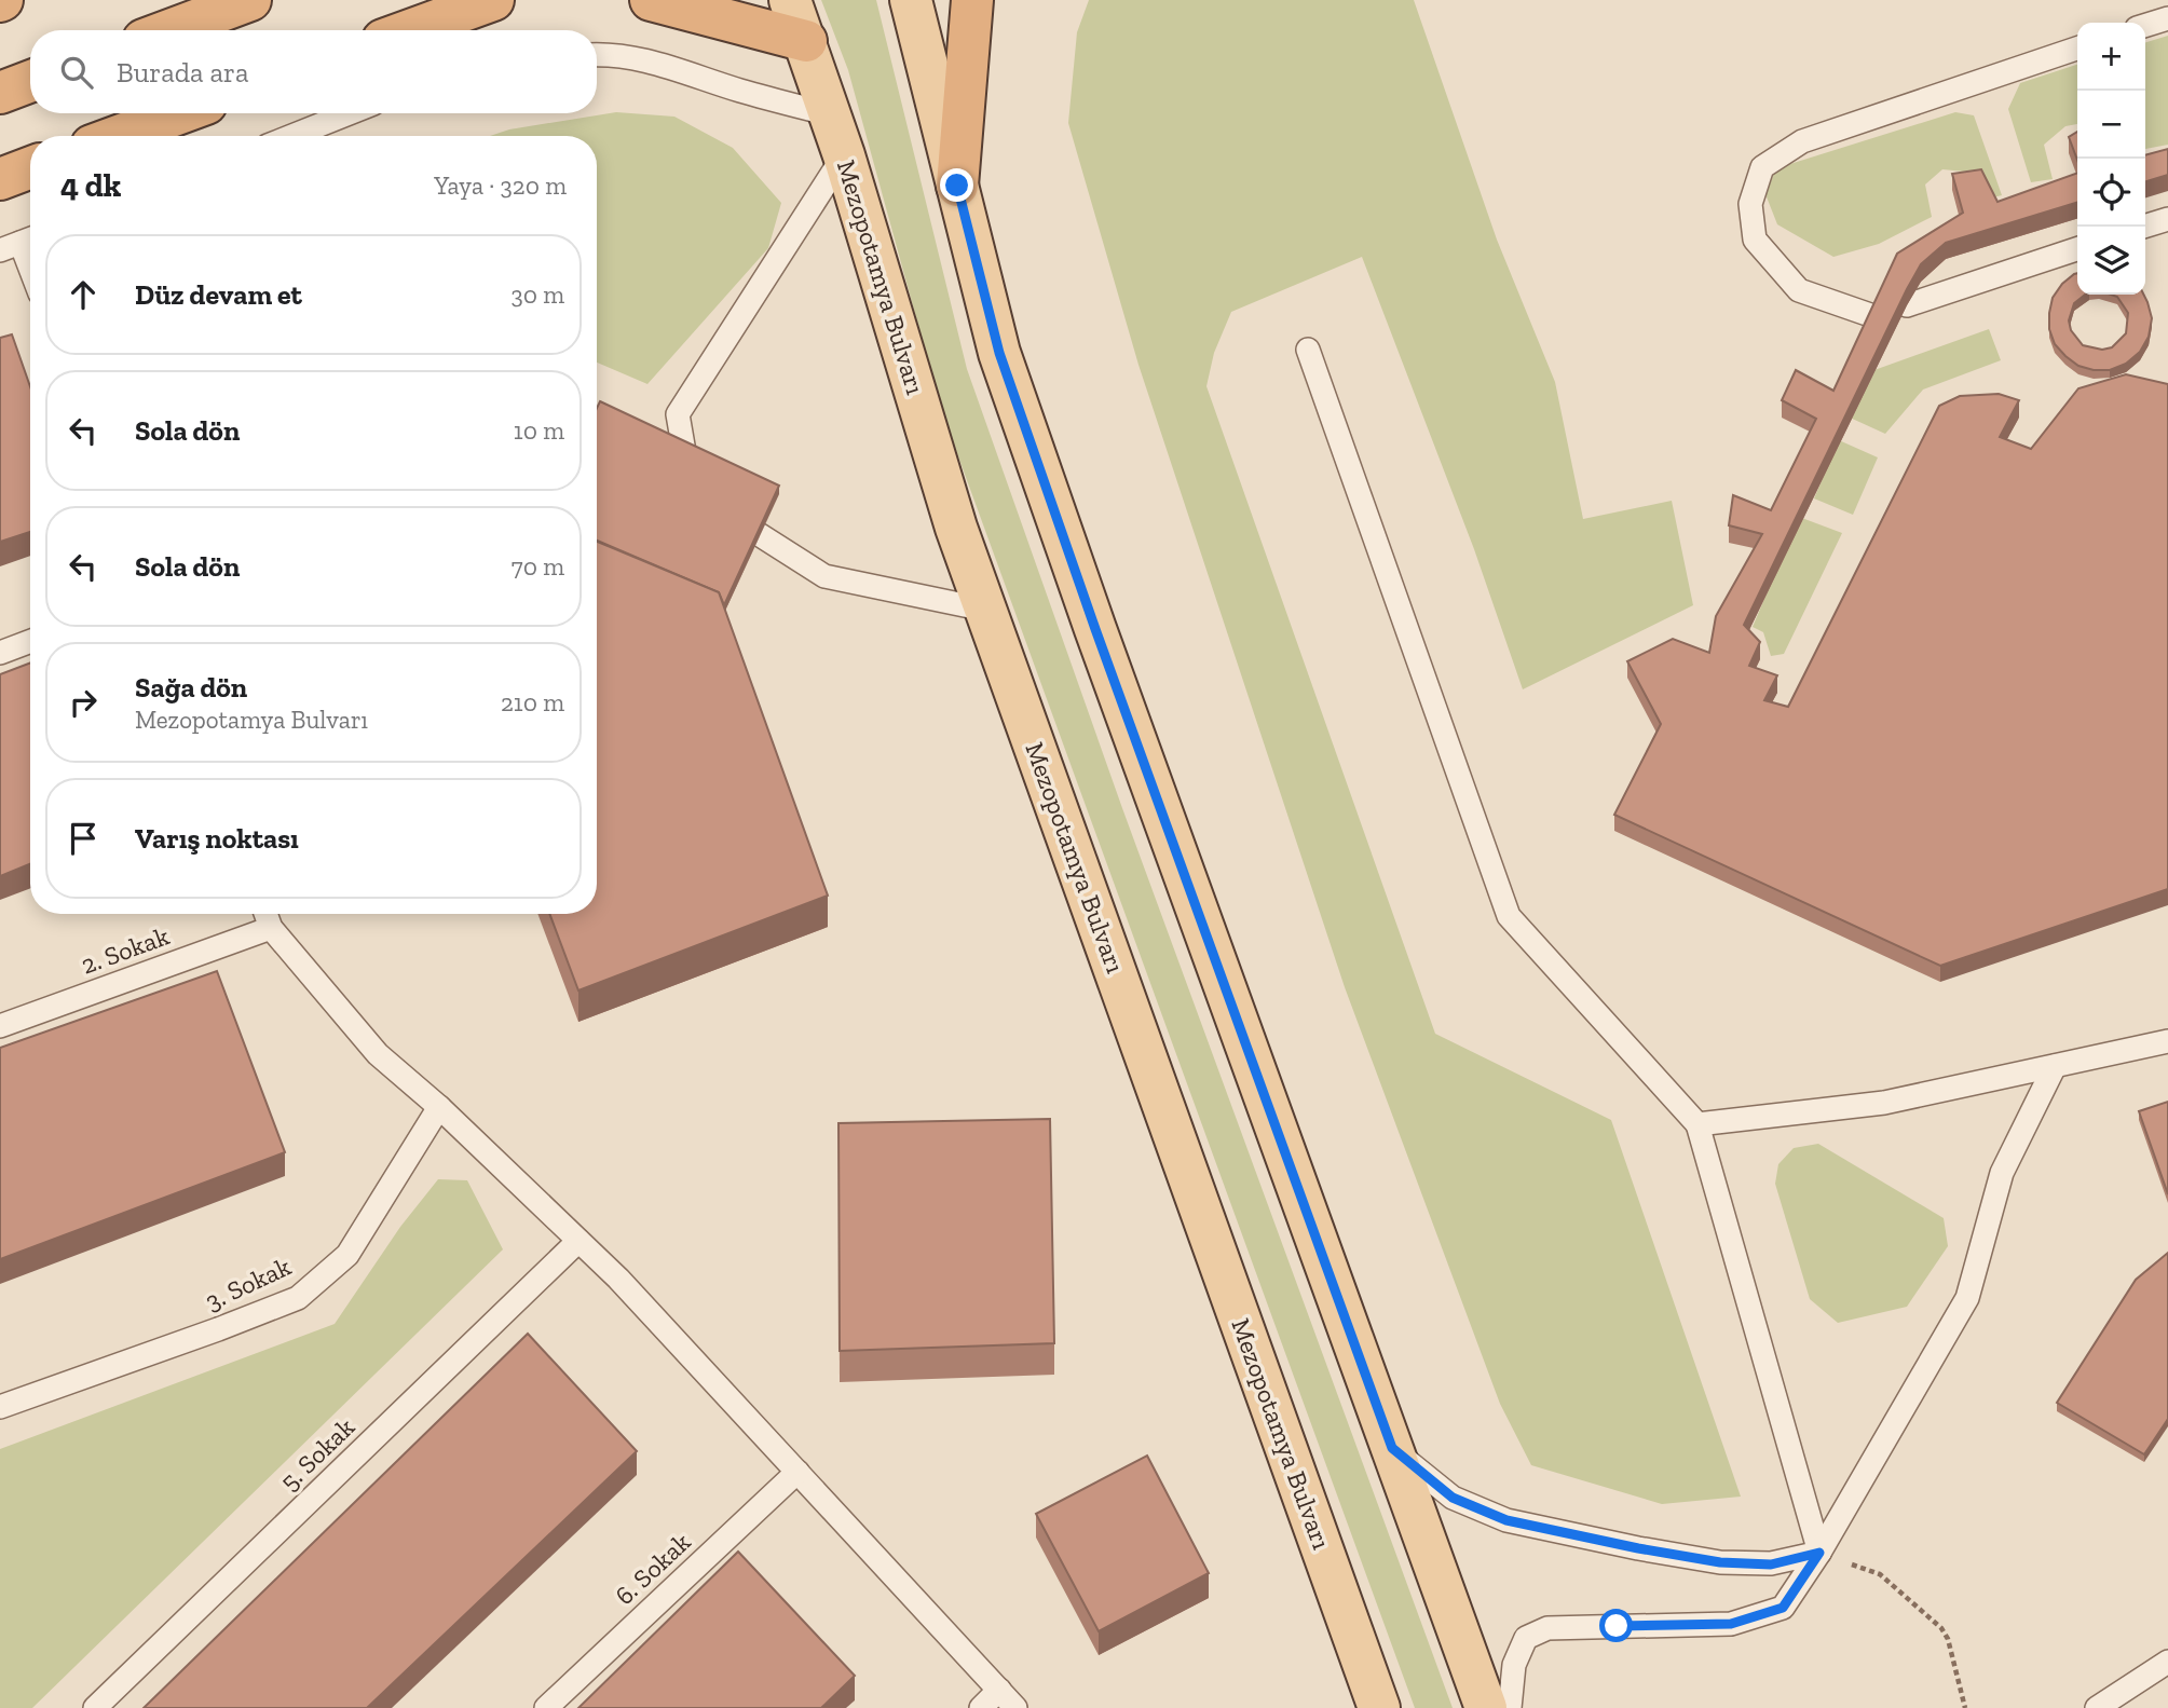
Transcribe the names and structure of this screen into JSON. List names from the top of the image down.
{
  "streets": {
    "main road": ["Mezopotamya Bulvarı"],
    "lane": [
      "2. Sokak",
      "3. Sokak",
      "5. Sokak",
      "6. Sokak"
    ]
  },
  "page": {
    "map_buttons": ["+", "−"],
    "search": "Burada ara",
    "heading": ["4 dk", "Yaya · 320 m"],
    "list": [
      ["Düz devam et", "30 m"],
      ["Sola dön", "10 m"],
      ["Sola dön", "70 m"],
      ["Sağa dön", "Mezopotamya Bulvarı", "210 m"],
      "Varış noktası"
    ]
  }
}
